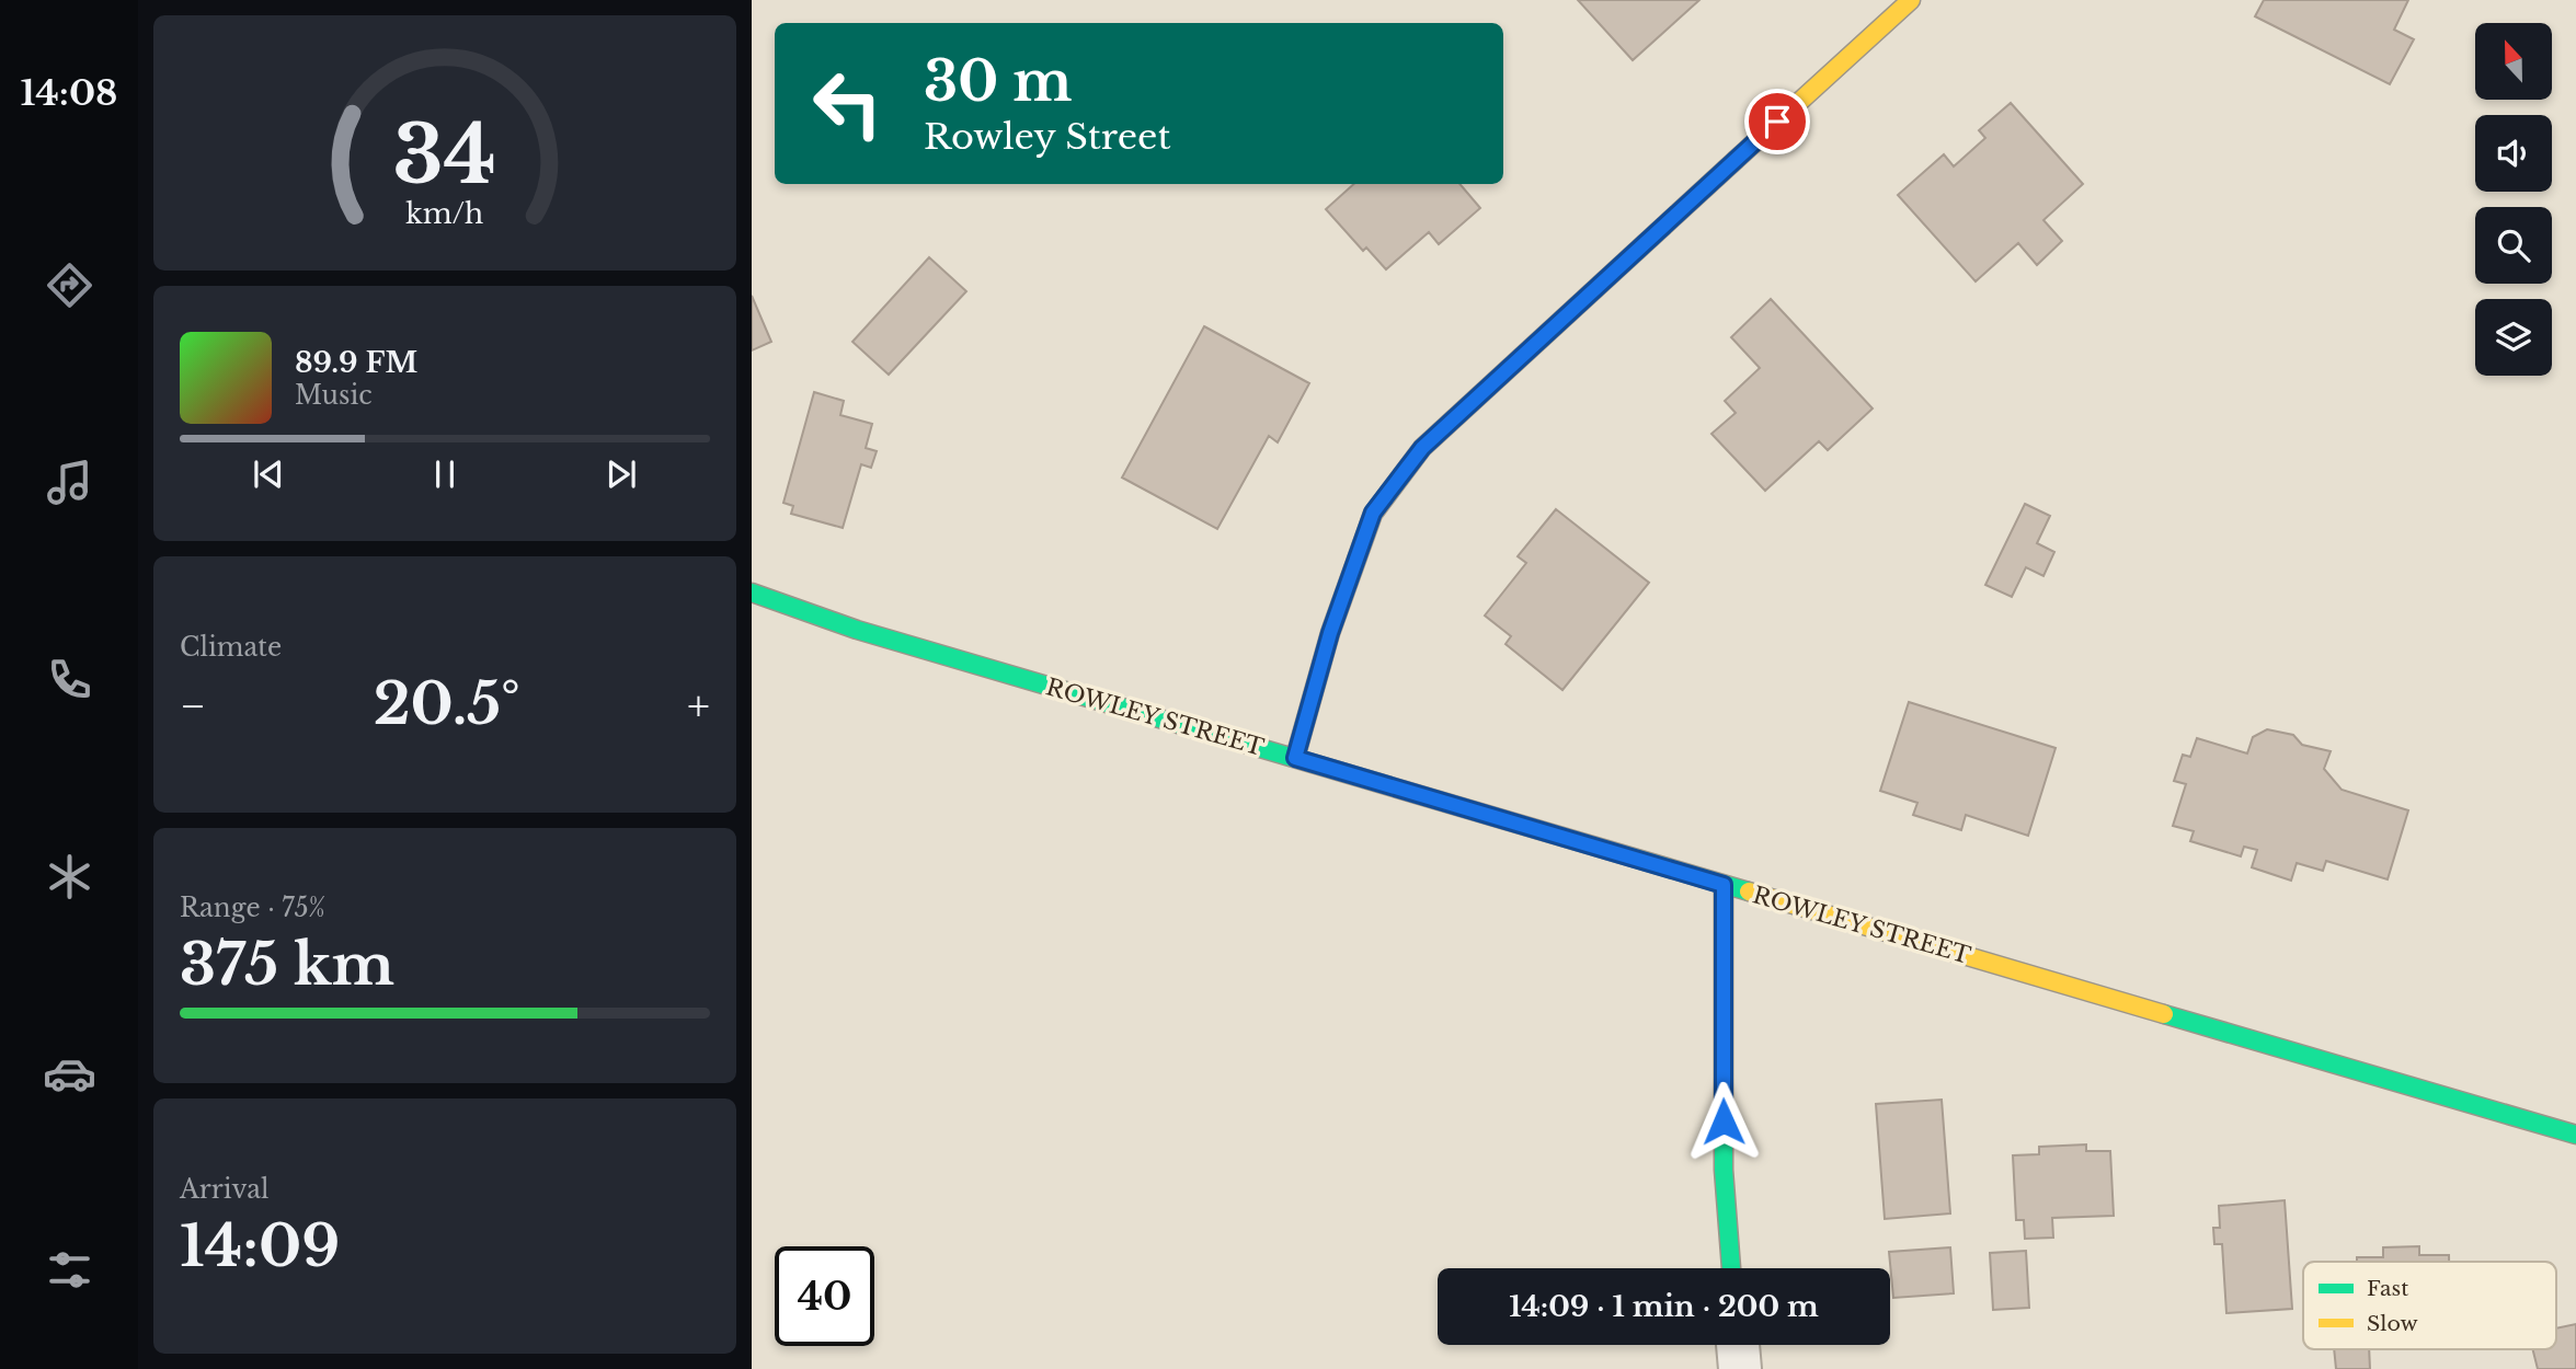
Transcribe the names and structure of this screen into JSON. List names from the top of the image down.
{
  "streets": {
    "street": ["ROWLEY STREET"]
  },
  "legend": ["Fast", "Slow"],
  "north": "top",
  "page": {
    "tabs": "14:08",
    "turn": ["30 m", "Rowley Street"],
    "song": ["89.9 FM", "Music"],
    "tile": [
      "Climate",
      ["Range · 75%", "375 km"],
      ["Arrival", "14:09"]
    ],
    "heat": ["−", "20.5°", "+"],
    "limit": "40",
    "trip": "14:09 · 1 min · 200 m",
    "gauge": ["34", "km/h"]
  }
}
